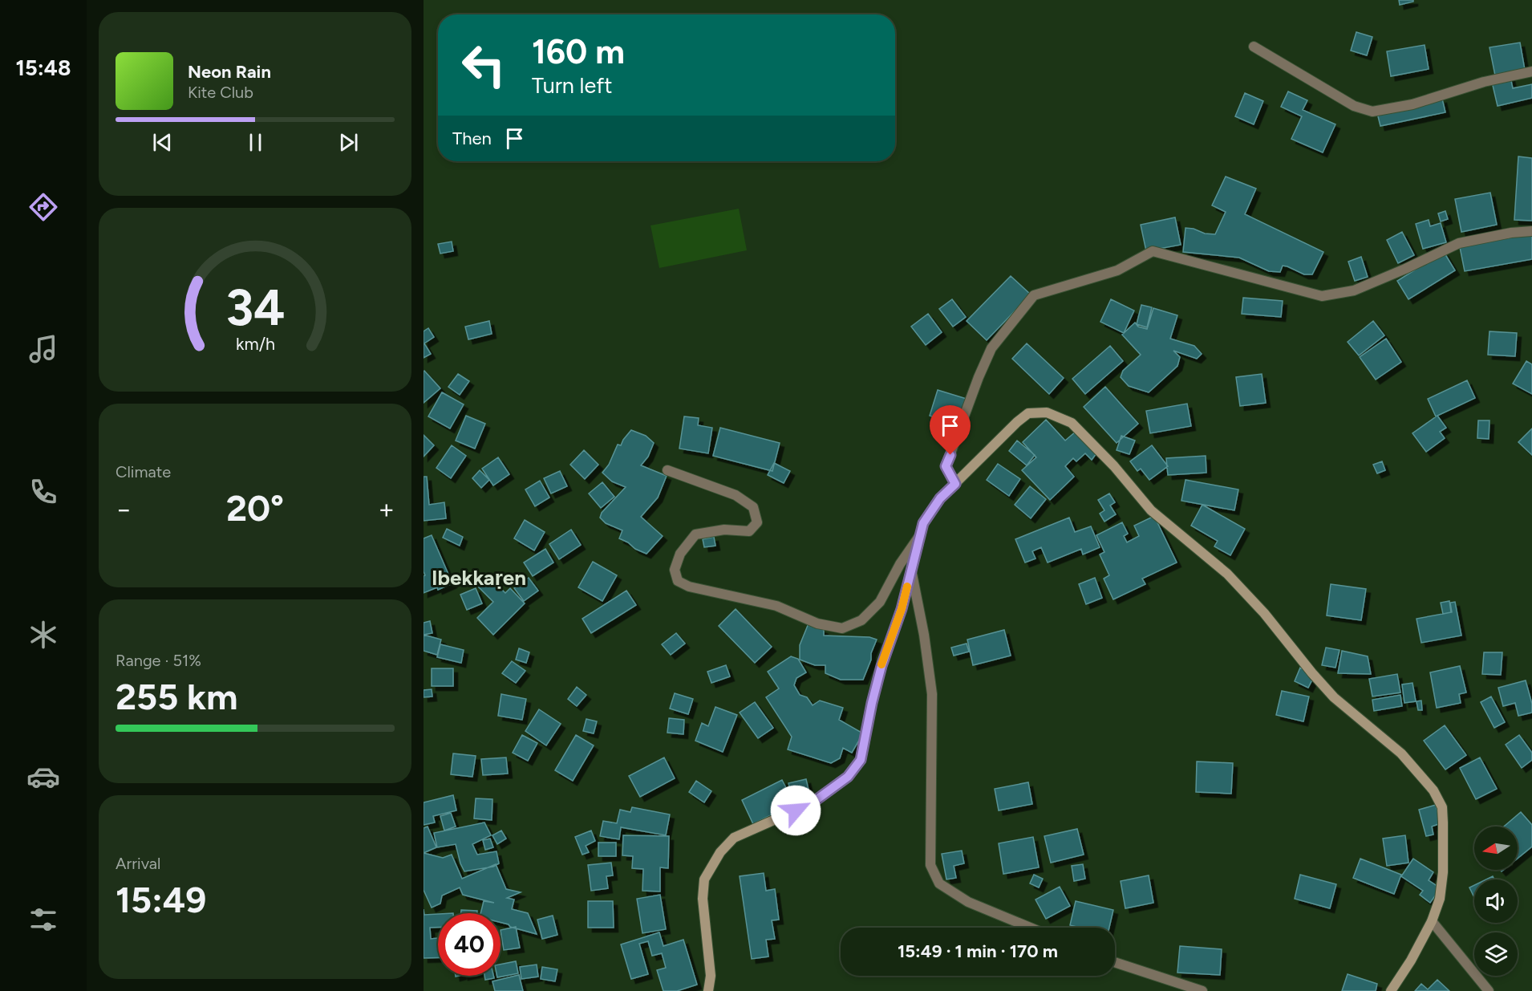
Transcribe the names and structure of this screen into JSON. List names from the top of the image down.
{
  "districts": ["Ibekkaṛen"],
  "north": "left",
  "page": {
    "tabs": "15:48",
    "turn": ["160 m", "Turn left"],
    "song": ["Neon Rain", "Kite Club"],
    "then": "Then",
    "tile": [
      "Climate",
      ["Range · 51%", "255 km"],
      ["Arrival", "15:49"]
    ],
    "heat": ["−", "20°", "+"],
    "limit": "40",
    "trip": "15:49 · 1 min · 170 m",
    "gauge": ["34", "km/h"]
  }
}
